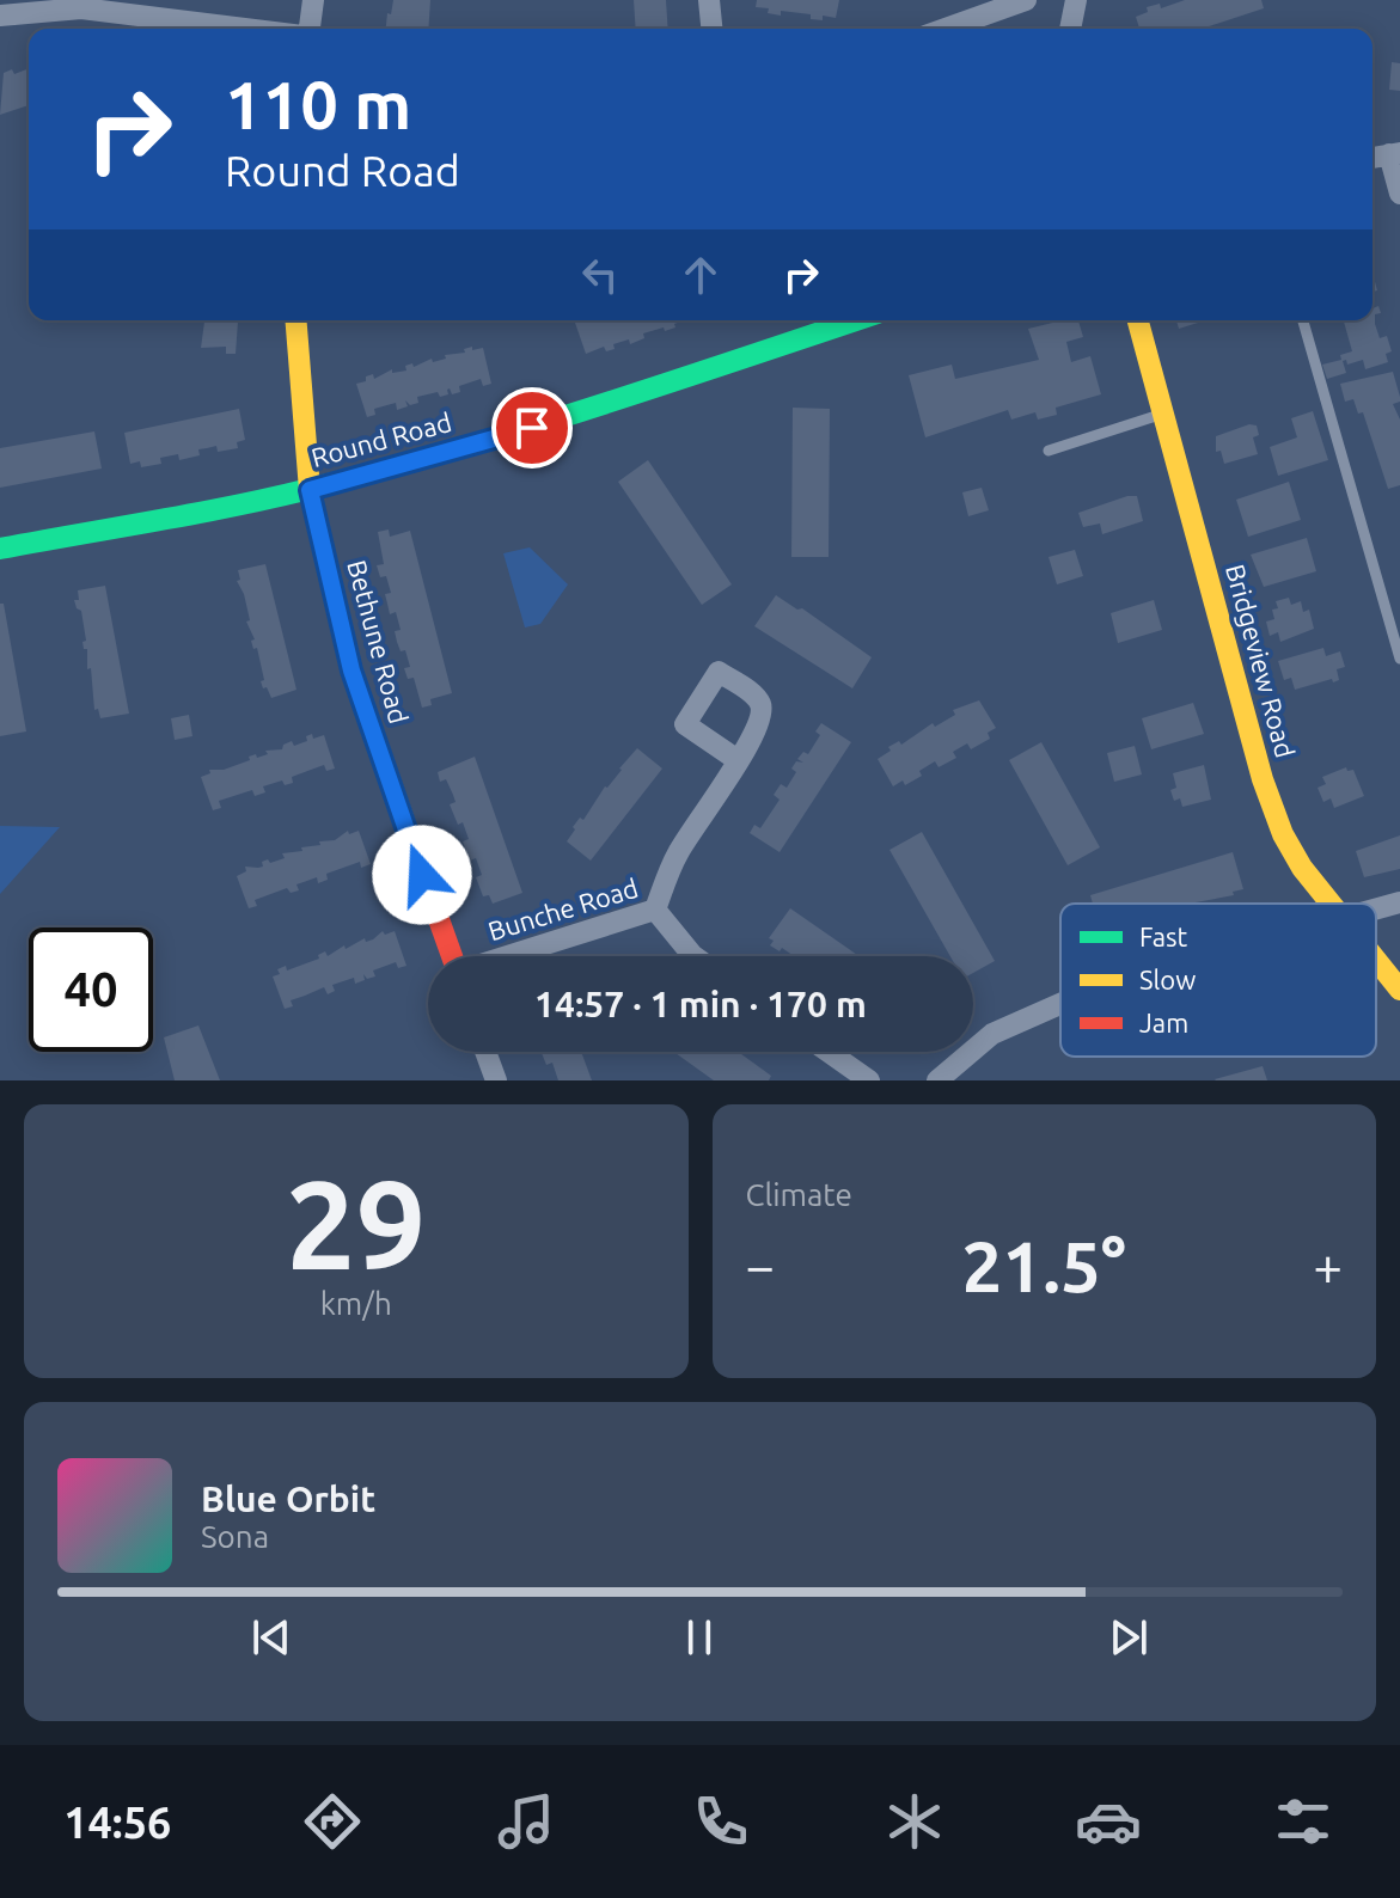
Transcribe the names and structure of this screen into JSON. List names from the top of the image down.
{
  "streets": {
    "street": [
      "Round Road",
      "Bethune Road",
      "Bridgeview Road",
      "Bunche Road"
    ]
  },
  "crossings": [
    ["Round Road", "Bethune Road"]
  ],
  "legend": ["Fast", "Slow", "Jam"],
  "page": {
    "turn": ["110 m", "Round Road"],
    "limit": "40",
    "trip": "14:57 · 1 min · 170 m",
    "tile": [
      ["29", "km/h"],
      "Climate"
    ],
    "heat": ["−", "21.5°", "+"],
    "song": ["Blue Orbit", "Sona"],
    "tabs": "14:56"
  }
}
